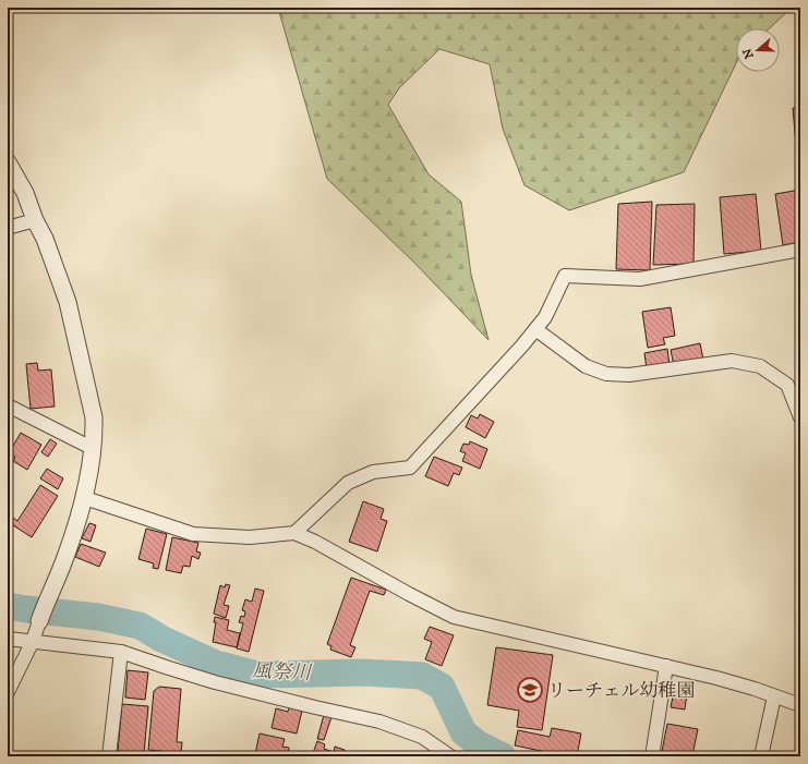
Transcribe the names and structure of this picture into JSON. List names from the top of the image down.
{
  "water": ["風祭川"],
  "places": {
    "school or university": ["リーチェル幼稚園"]
  },
  "north": "left"
}
